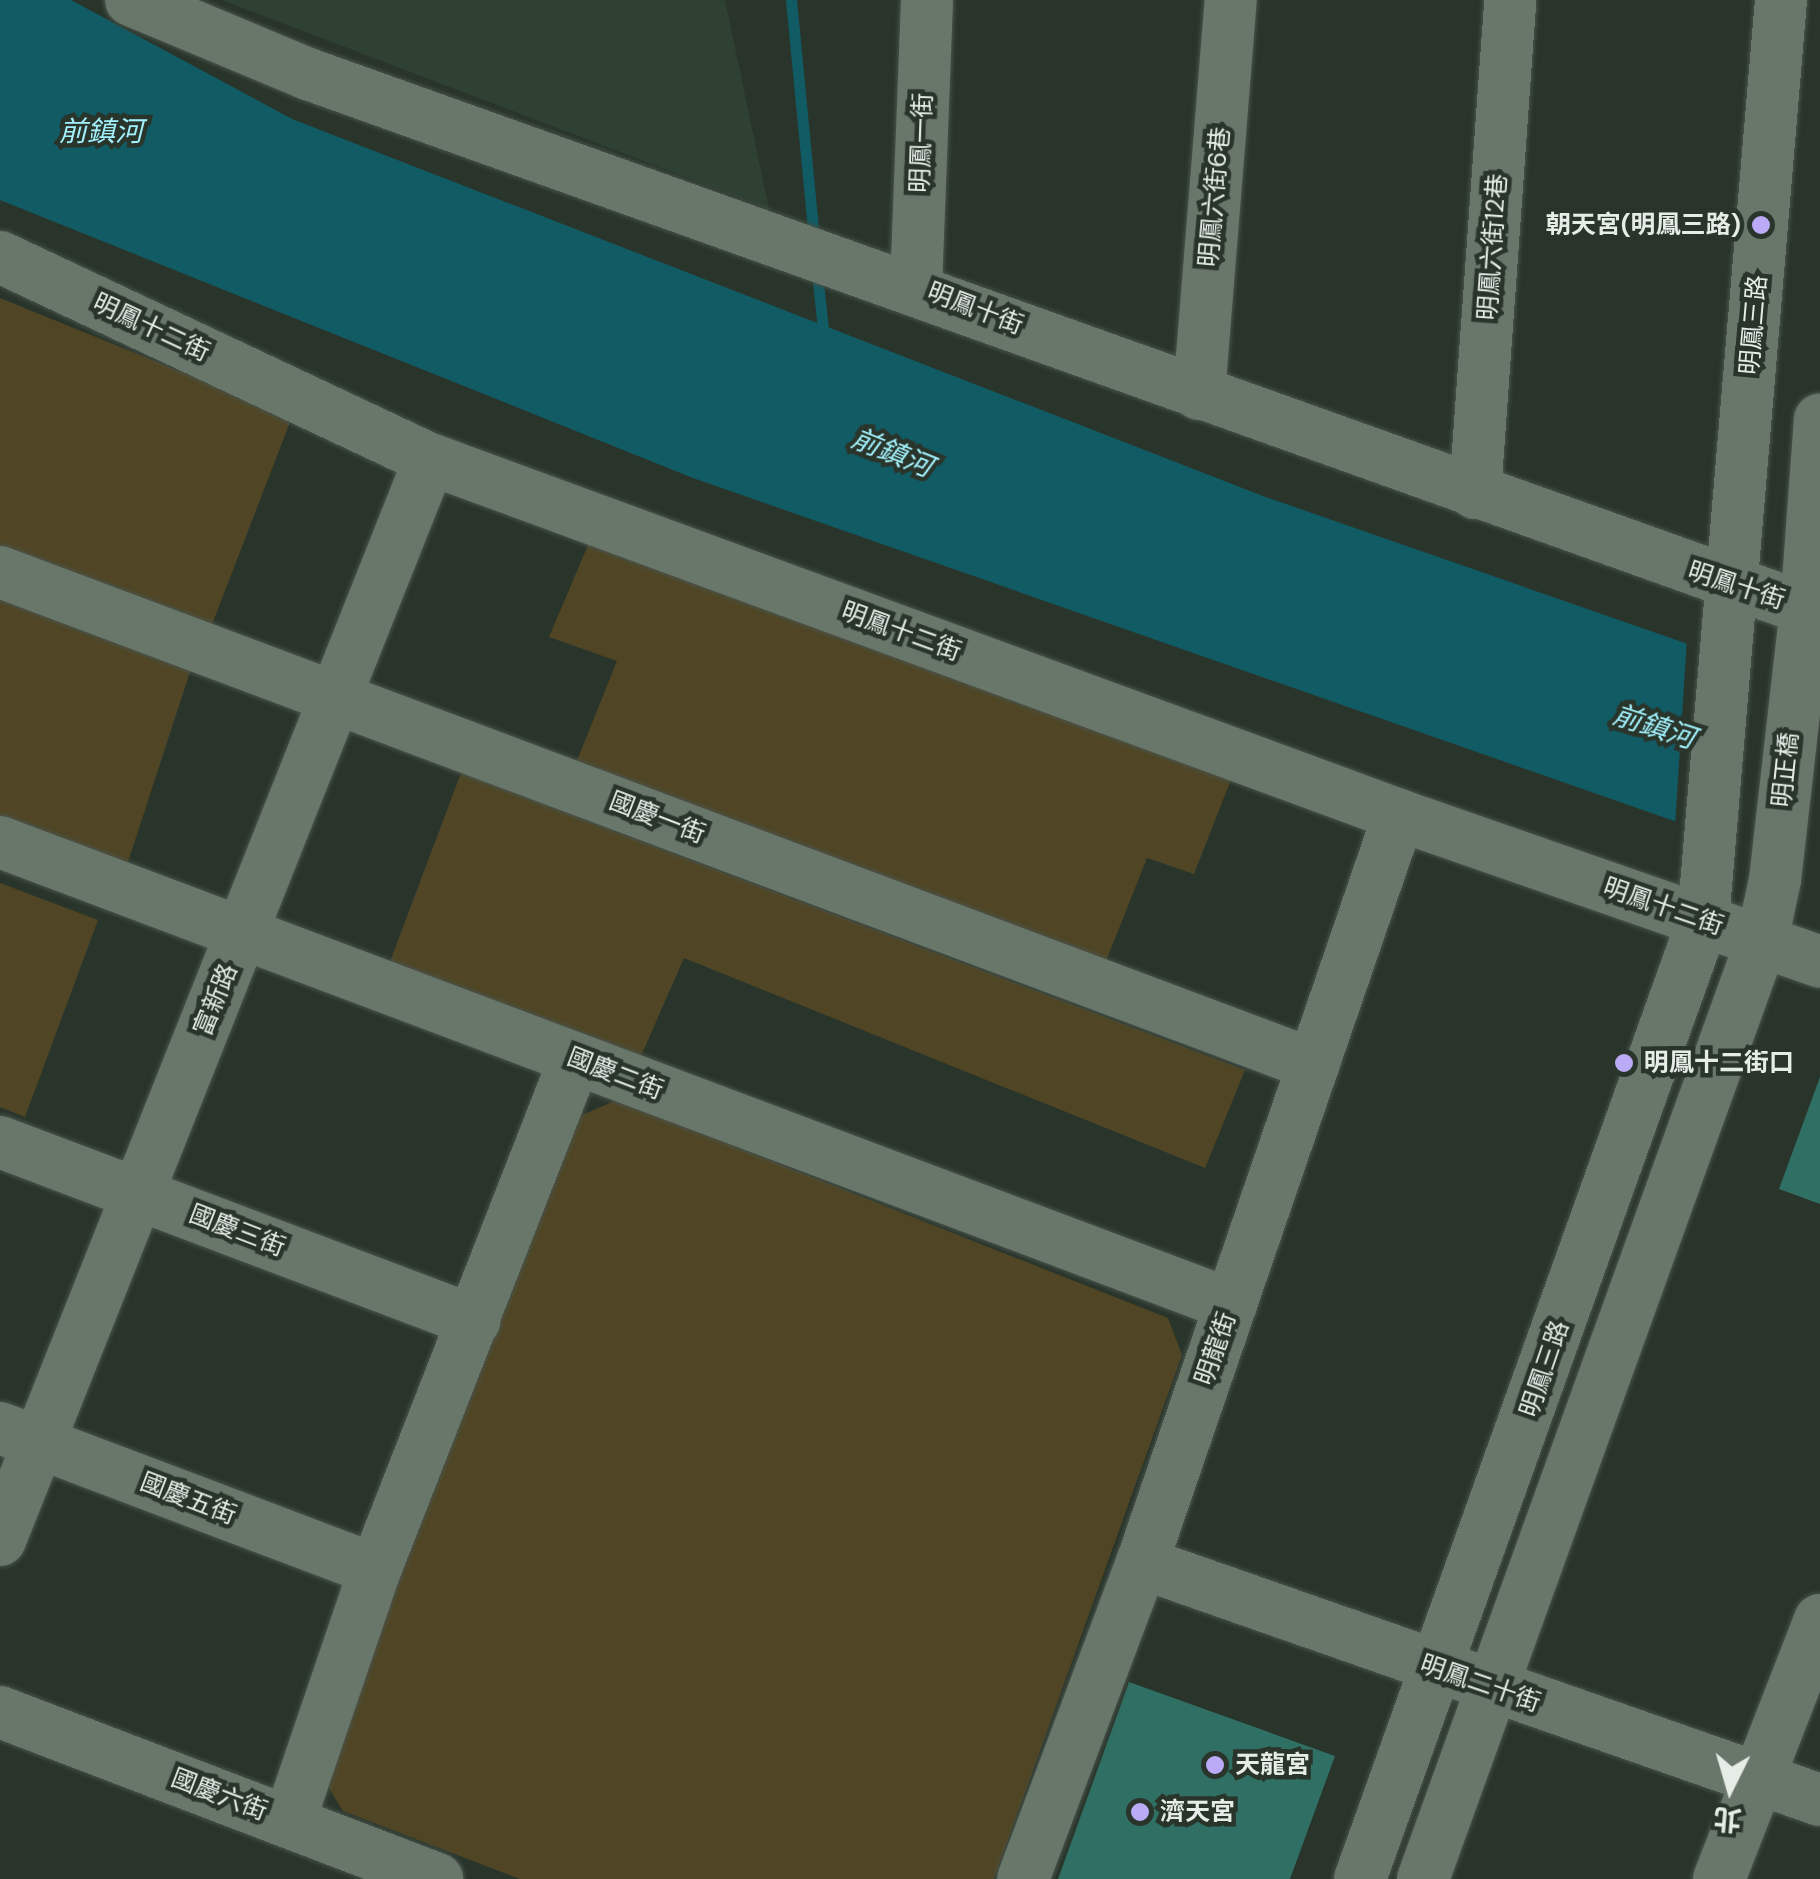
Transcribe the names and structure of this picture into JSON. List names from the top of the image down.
{
  "streets": {
    "street": [
      "明鳳一街",
      "明鳳六街6巷",
      "明鳳六街12巷",
      "明鳳十街",
      "明鳳三路",
      "明鳳十二街",
      "明正橋",
      "國慶一街",
      "富新路",
      "國慶二街",
      "國慶三街",
      "明龍街",
      "國慶五街",
      "明鳳二十街",
      "國慶六街"
    ]
  },
  "crossings": [
    ["明鳳一街", "明鳳十街"],
    ["明鳳六街6巷", "明鳳十街"],
    ["明鳳六街12巷", "明鳳十街"],
    ["明鳳十街", "明鳳三路"],
    ["明鳳十街", "明正橋"],
    ["明鳳三路", "明鳳十二街"],
    ["明鳳三路", "明鳳二十街"],
    ["明鳳十二街", "明正橋"],
    ["明鳳十二街", "富新路"],
    ["明鳳十二街", "明龍街"],
    ["國慶一街", "富新路"],
    ["國慶一街", "明龍街"],
    ["富新路", "國慶二街"],
    ["富新路", "國慶三街"],
    ["富新路", "國慶五街"],
    ["國慶二街", "明龍街"],
    ["明龍街", "明鳳二十街"]
  ],
  "water": ["前鎮河"],
  "places": [
    "朝天宮(明鳳三路)",
    "明鳳十二街口",
    "天龍宮",
    "濟天宮"
  ],
  "north": "bottom"
}
